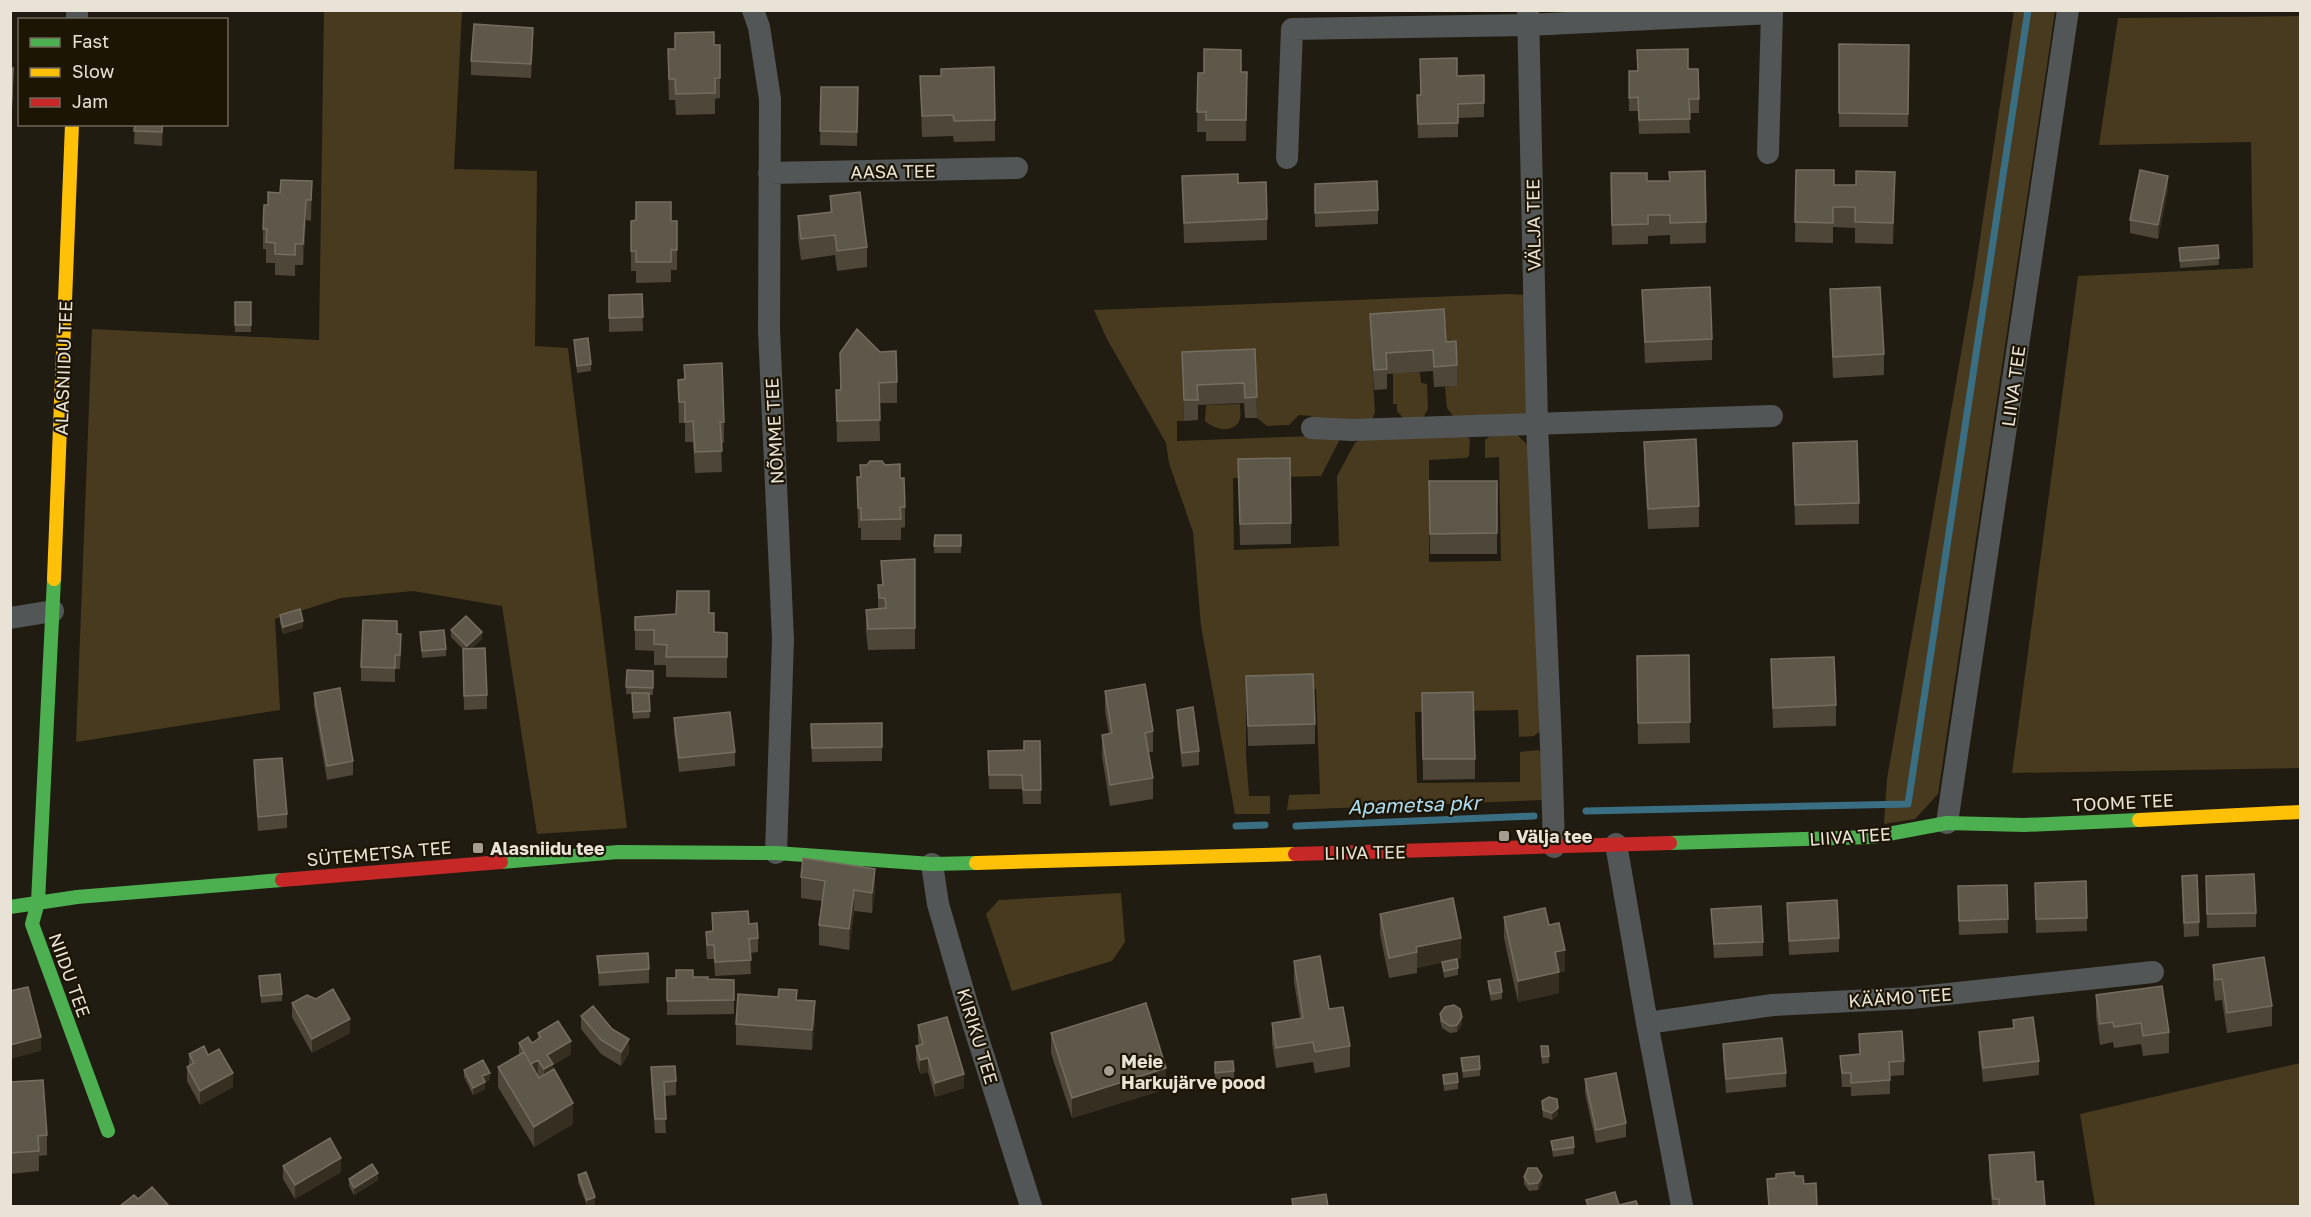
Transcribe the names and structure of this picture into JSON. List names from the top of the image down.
{
  "streets": {
    "street": [
      "AASA TEE",
      "VÄLJA TEE",
      "ALASNIIDU TEE",
      "LIIVA TEE",
      "NÕMME TEE",
      "TOOME TEE",
      "SÜTEMETSA TEE",
      "NIIDU TEE",
      "KÄÄMO TEE",
      "KIRIKU TEE"
    ]
  },
  "crossings": [
    ["AASA TEE", "NÕMME TEE"],
    ["VÄLJA TEE", "LIIVA TEE"],
    ["ALASNIIDU TEE", "NIIDU TEE"],
    ["LIIVA TEE", "TOOME TEE"],
    ["LIIVA TEE", "SÜTEMETSA TEE"],
    ["LIIVA TEE", "KIRIKU TEE"],
    ["NÕMME TEE", "SÜTEMETSA TEE"],
    ["SÜTEMETSA TEE", "NIIDU TEE"],
    ["SÜTEMETSA TEE", "KIRIKU TEE"]
  ],
  "water": ["Apametsa pkr"],
  "places": {
    "transit": ["Välja tee", "Alasniidu tee"],
    "other": ["Meie Harkujärve pood"]
  },
  "legend": ["Fast", "Slow", "Jam"]
}
